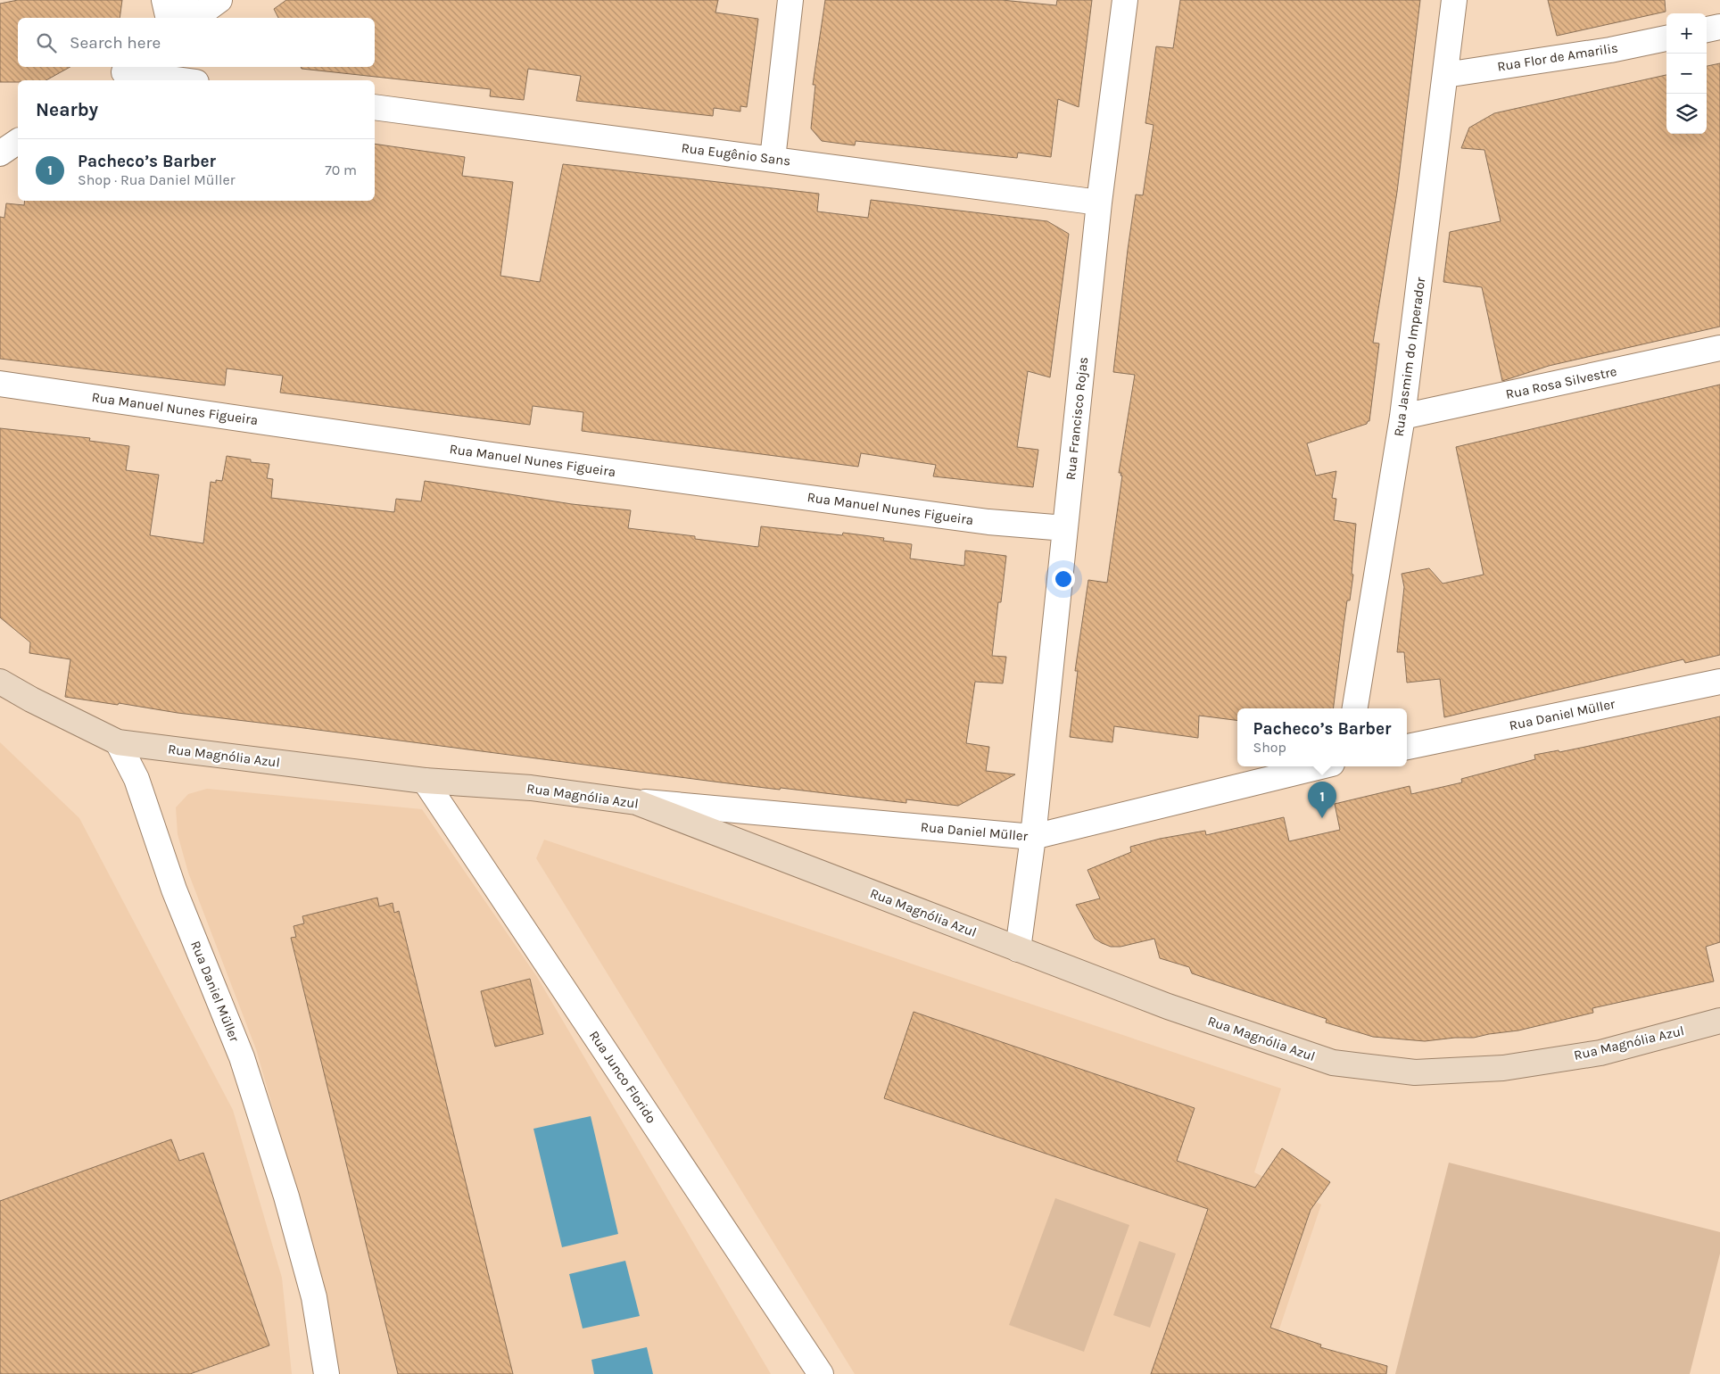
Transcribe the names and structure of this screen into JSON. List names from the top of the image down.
{
  "streets": {
    "street": [
      "Rua Flor de Amarilis",
      "Rua Eugênio Sans",
      "Rua Jasmim do Imperador",
      "Rua Rosa Silvestre",
      "Rua Manuel Nunes Figueira",
      "Rua Francisco Rojas",
      "Rua Daniel Müller",
      "Rua Magnólia Azul",
      "Rua Junco Florido"
    ]
  },
  "crossings": [
    ["Rua Flor de Amarilis", "Rua Jasmim do Imperador"],
    ["Rua Eugênio Sans", "Rua Francisco Rojas"],
    ["Rua Jasmim do Imperador", "Rua Rosa Silvestre"],
    ["Rua Manuel Nunes Figueira", "Rua Francisco Rojas"],
    ["Rua Francisco Rojas", "Rua Daniel Müller"],
    ["Rua Francisco Rojas", "Rua Magnólia Azul"],
    ["Rua Daniel Müller", "Rua Magnólia Azul"],
    ["Rua Magnólia Azul", "Rua Junco Florido"]
  ],
  "page": {
    "map_buttons": ["+", "−"],
    "search": "Search here",
    "heading": "Nearby",
    "list": [
      {
        "mark": "1",
        "name": "Pacheco’s Barber",
        "note": "Shop · Rua Daniel Müller",
        "value": "70 m"
      }
    ],
    "popup": ["Pacheco’s Barber", "Shop"],
    "pins": "1"
  }
}
